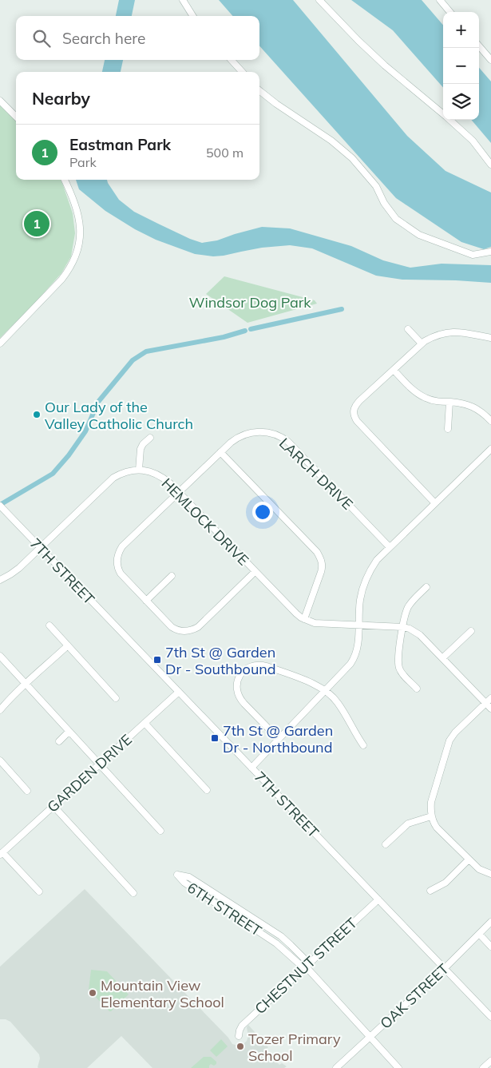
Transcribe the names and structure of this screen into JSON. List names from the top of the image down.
{
  "streets": {
    "street": [
      "LARCH DRIVE",
      "HEMLOCK DRIVE",
      "7TH STREET",
      "GARDEN DRIVE",
      "6TH STREET",
      "CHESTNUT STREET",
      "OAK STREET"
    ]
  },
  "crossings": [
    ["LARCH DRIVE", "HEMLOCK DRIVE"],
    ["HEMLOCK DRIVE", "7TH STREET"],
    ["7TH STREET", "GARDEN DRIVE"],
    ["7TH STREET", "CHESTNUT STREET"],
    ["7TH STREET", "OAK STREET"],
    ["6TH STREET", "CHESTNUT STREET"],
    ["6TH STREET", "OAK STREET"]
  ],
  "parks": ["Windsor Dog Park"],
  "places": {
    "other": ["Our Lady of the Valley Catholic Church", "Mountain View Elementary School", "Tozer Primary School"],
    "transit": ["7th St @ Garden Dr - Southbound", "7th St @ Garden Dr - Northbound"]
  },
  "page": {
    "map_buttons": ["+", "−"],
    "search": "Search here",
    "heading": "Nearby",
    "list": [
      {
        "mark": "1",
        "name": "Eastman Park",
        "note": "Park",
        "value": "500 m"
      }
    ],
    "pins": "1"
  }
}
